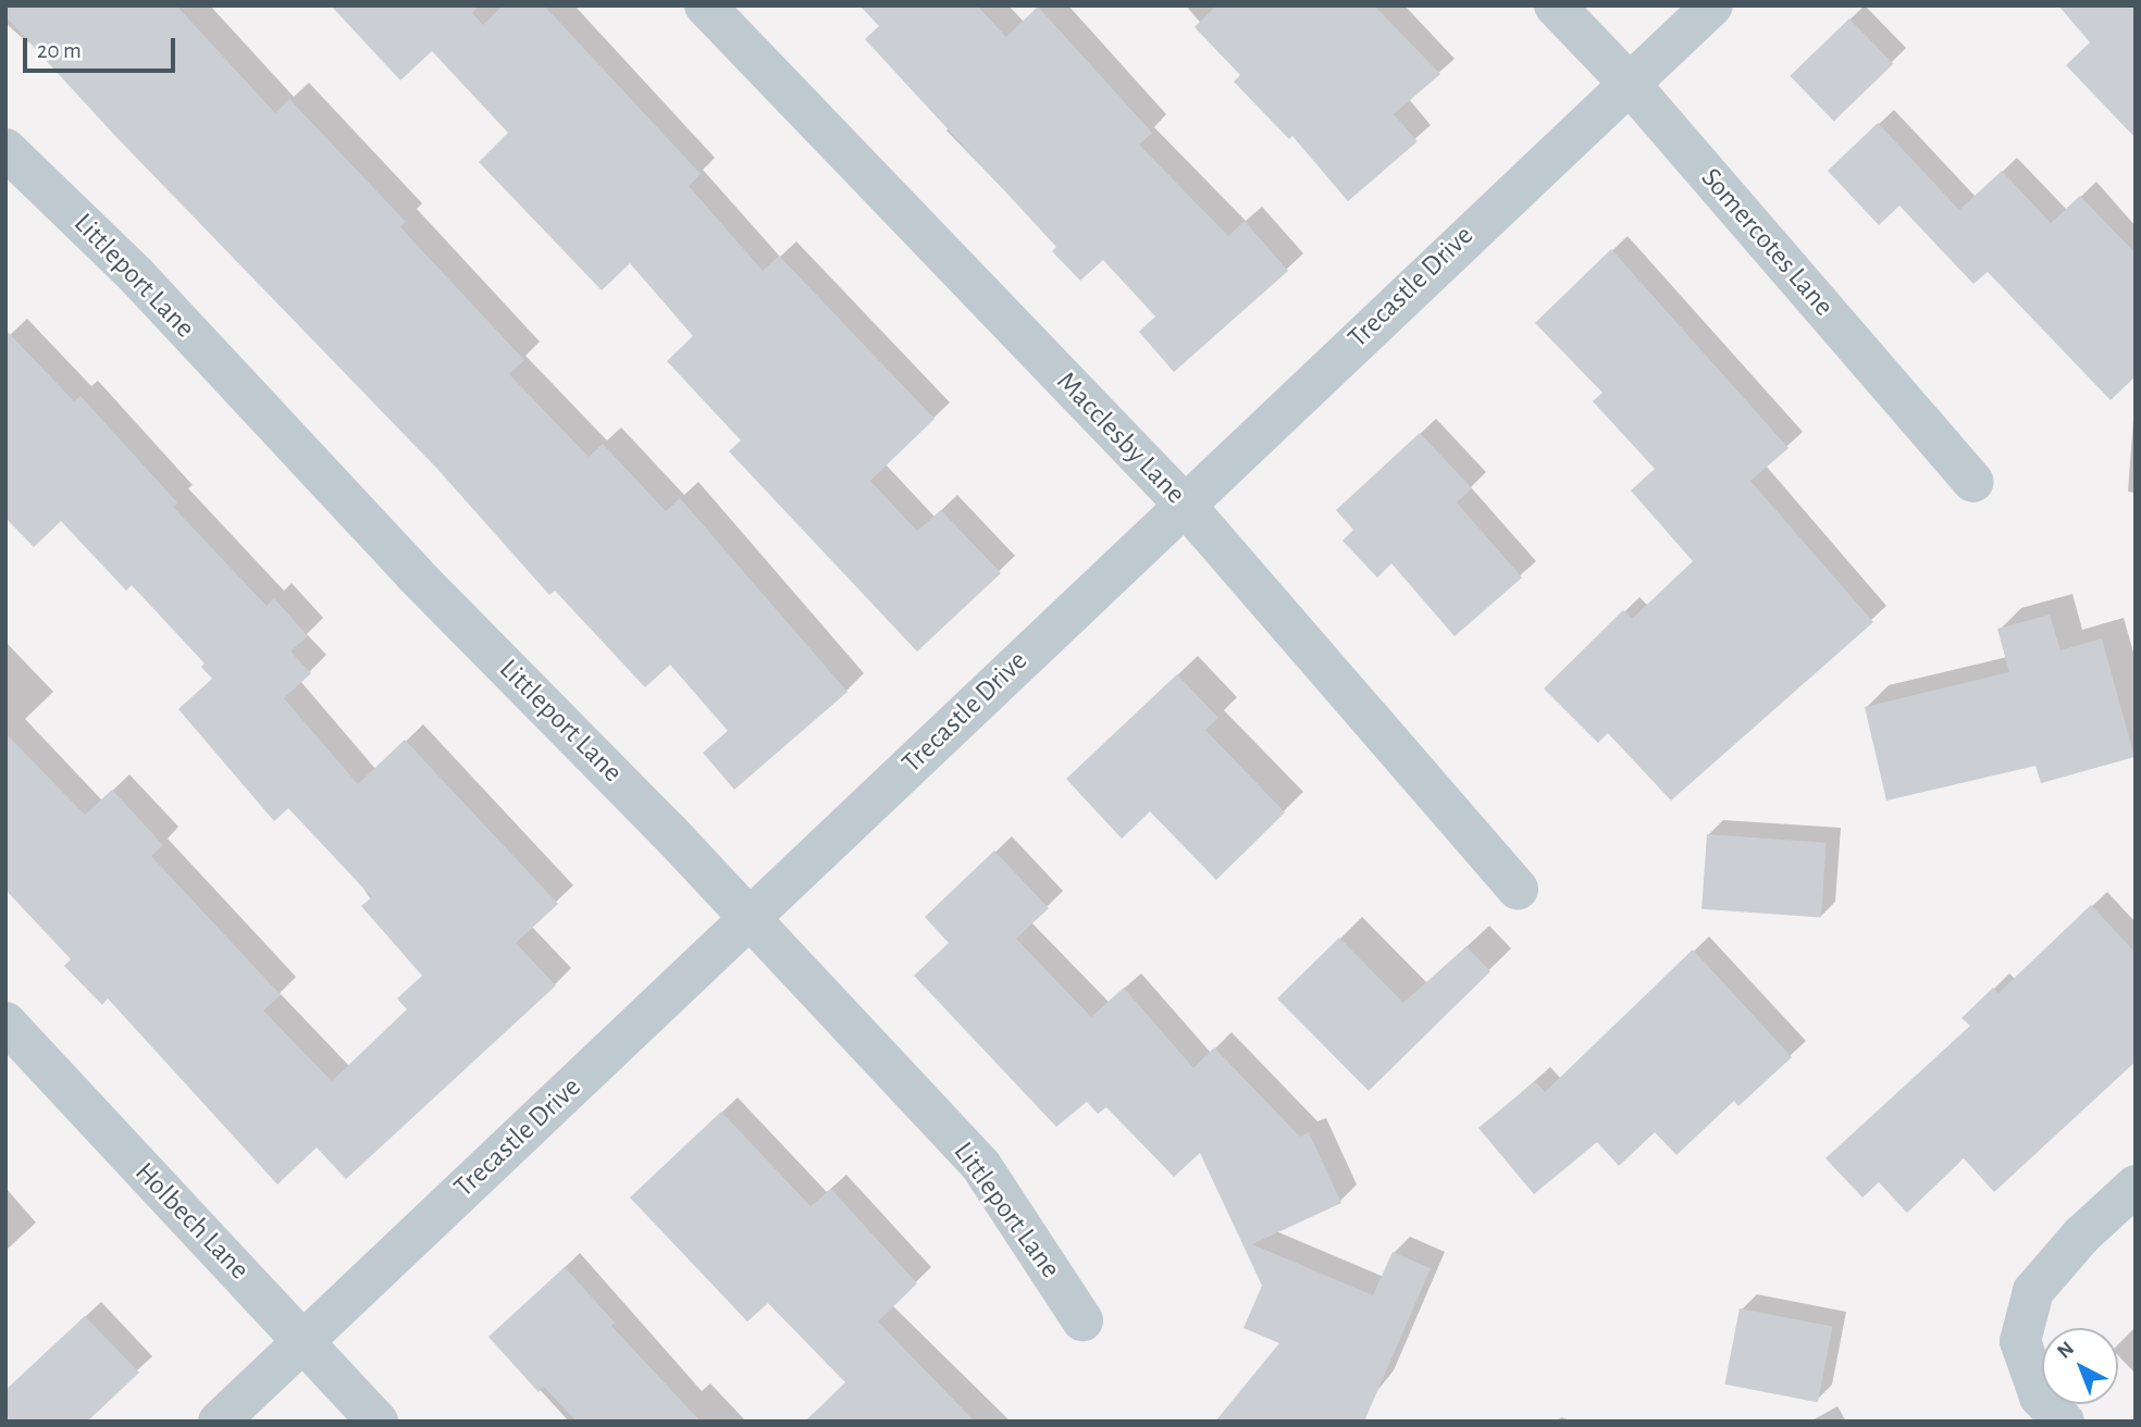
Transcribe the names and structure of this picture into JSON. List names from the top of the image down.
{
  "streets": {
    "street": [
      "Somercotes Lane",
      "Littleport Lane",
      "Trecastle Drive",
      "Macclesby Lane",
      "Holbech Lane"
    ]
  },
  "crossings": [
    ["Somercotes Lane", "Trecastle Drive"],
    ["Littleport Lane", "Trecastle Drive"],
    ["Trecastle Drive", "Macclesby Lane"],
    ["Trecastle Drive", "Holbech Lane"]
  ],
  "scale_bar": "20 m",
  "north": "top left"
}
